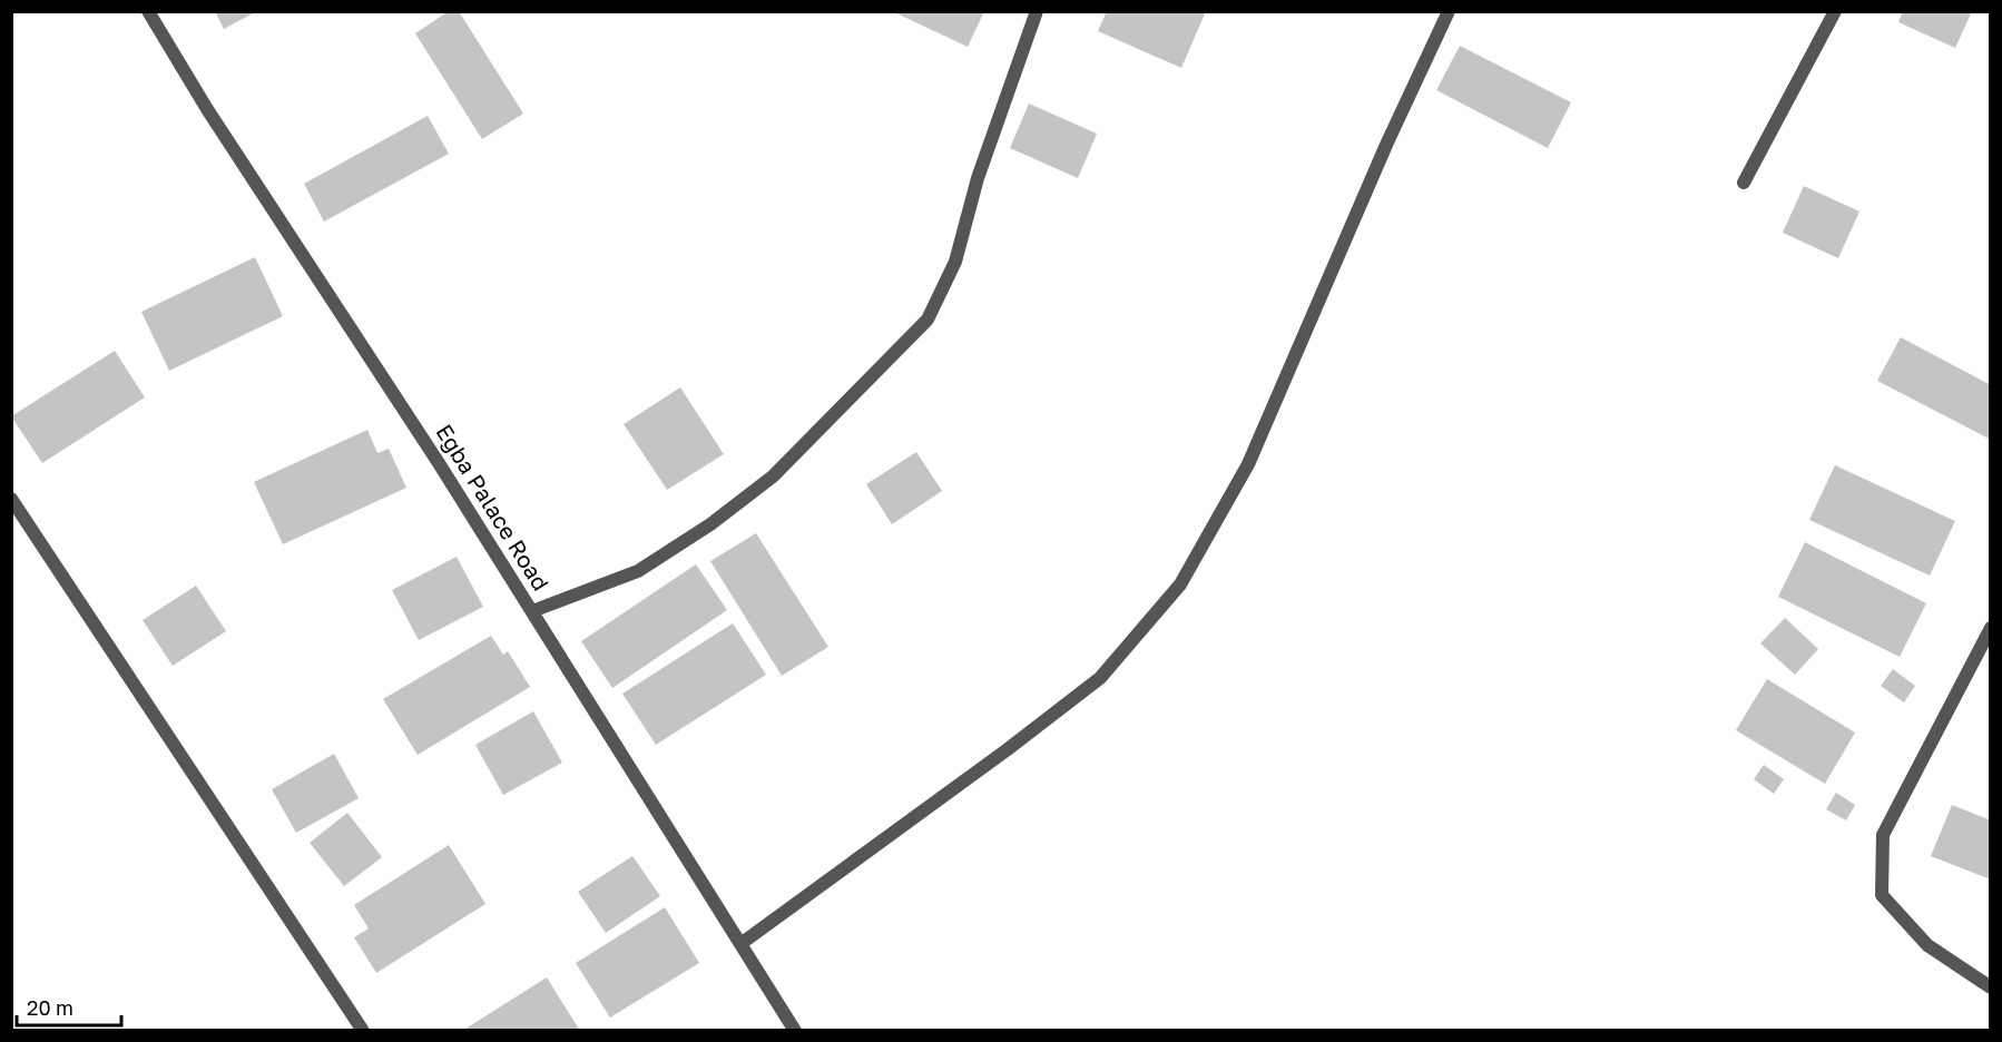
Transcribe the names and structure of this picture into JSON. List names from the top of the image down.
{
  "streets": {
    "street": ["Egba Palace Road"]
  },
  "scale_bar": "20 m"
}
